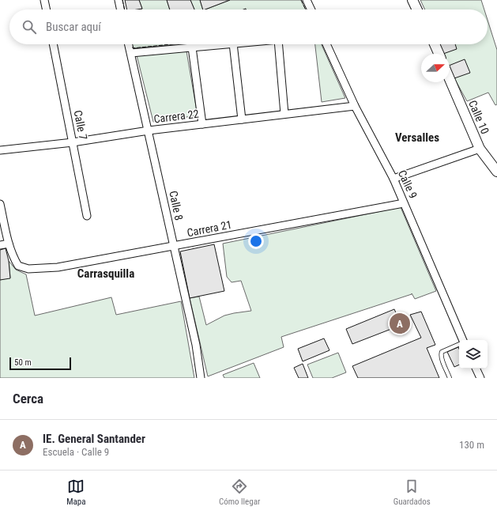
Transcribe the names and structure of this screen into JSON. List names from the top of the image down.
{
  "streets": {
    "street": [
      "Carrera 22",
      "Calle 10",
      "Calle 7",
      "Calle 9",
      "Calle 8",
      "Carrera 21"
    ]
  },
  "crossings": [
    ["Carrera 22", "Calle 7"],
    ["Carrera 22", "Calle 9"],
    ["Carrera 22", "Calle 8"],
    ["Calle 9", "Carrera 21"],
    ["Calle 8", "Carrera 21"]
  ],
  "districts": ["Versalles", "Carrasquilla"],
  "scale_bar": "50 m",
  "north": "right",
  "page": {
    "search": "Buscar aquí",
    "pins": "A",
    "scale": "50 m",
    "heading": "Cerca",
    "list": [
      {
        "mark": "A",
        "name": "IE. General Santander",
        "note": "Escuela · Calle 9",
        "value": "130 m"
      }
    ],
    "nav": ["Mapa", "Cómo llegar", "Guardados"]
  }
}
